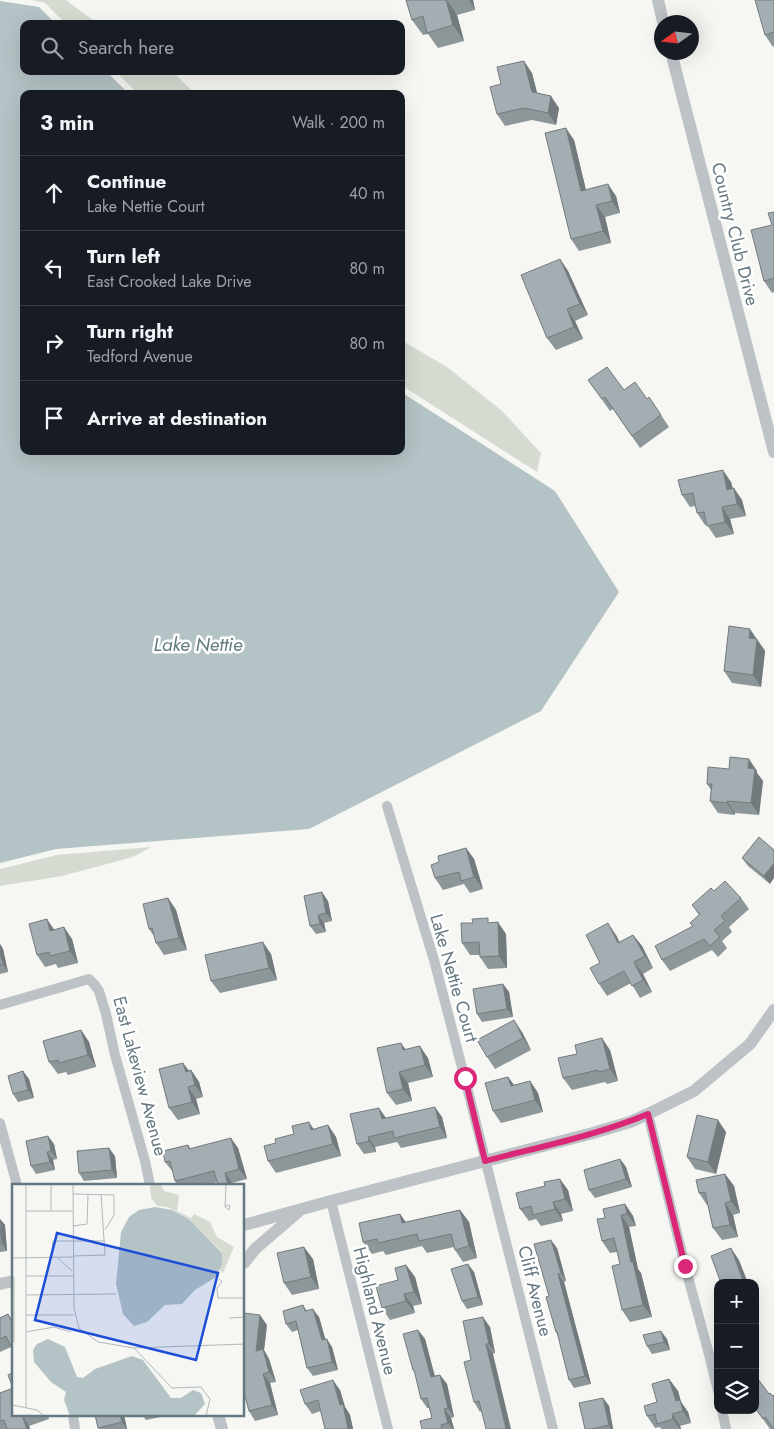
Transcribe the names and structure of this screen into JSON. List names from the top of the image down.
{
  "streets": {
    "street": [
      "Country Club Drive",
      "Lake Nettie Court",
      "East Lakeview Avenue",
      "Cliff Avenue",
      "Highland Avenue"
    ]
  },
  "crossings": [
    ["Lake Nettie Court", "Cliff Avenue"]
  ],
  "water": ["Lake Nettie"],
  "north": "left",
  "page": {
    "search": "Search here",
    "heading": ["3 min", "Walk · 200 m"],
    "list": [
      ["Continue", "Lake Nettie Court", "40 m"],
      ["Turn left", "East Crooked Lake Drive", "80 m"],
      ["Turn right", "Tedford Avenue", "80 m"],
      "Arrive at destination"
    ],
    "map_buttons": ["+", "−"]
  }
}
